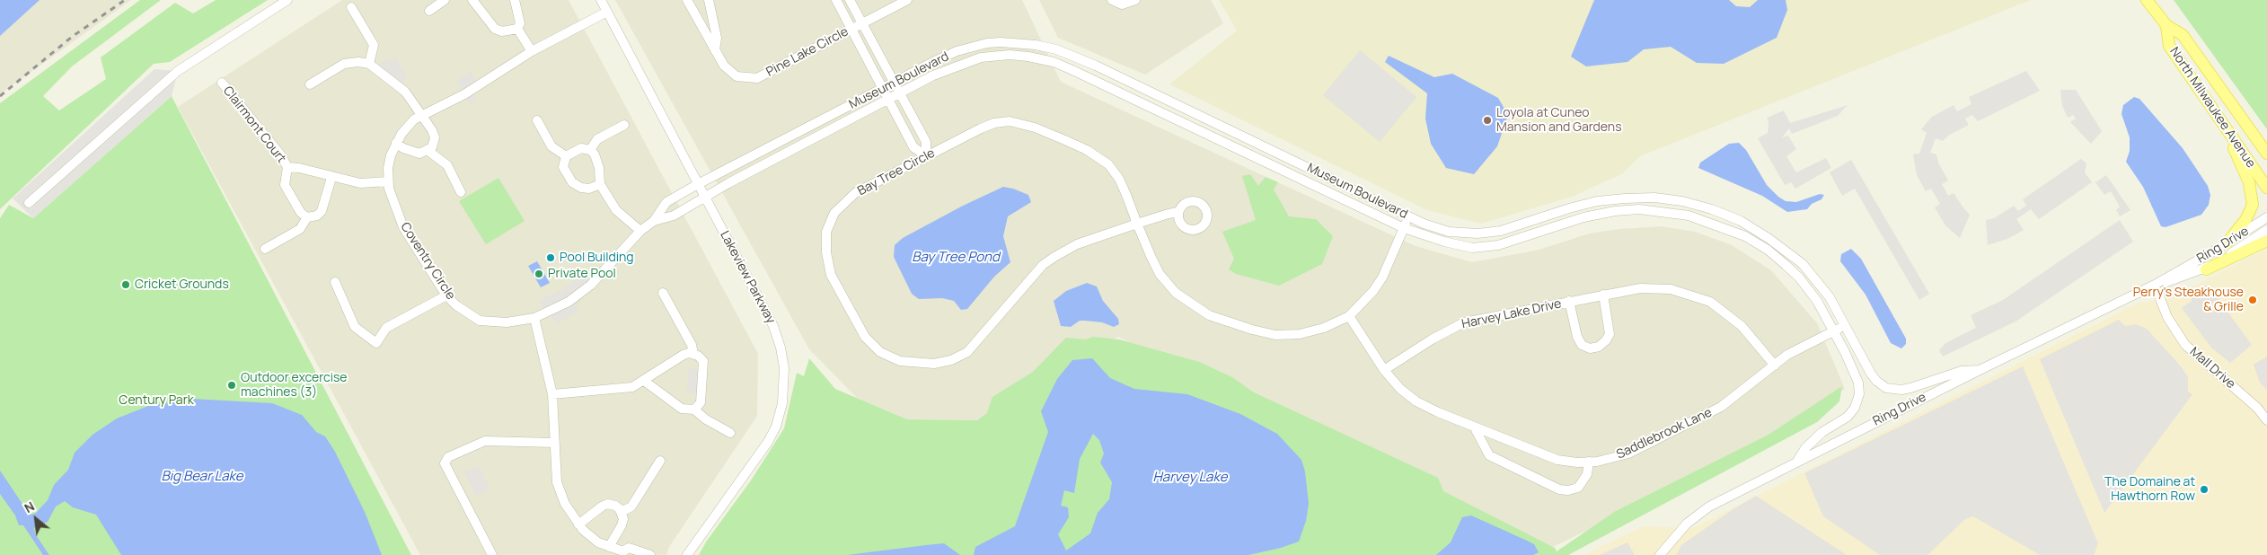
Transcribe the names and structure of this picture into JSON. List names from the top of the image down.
{
  "streets": {
    "main road": ["North Milwaukee Avenue"],
    "street": [
      "Pine Lake Circle",
      "Museum Boulevard",
      "Clairmont Court",
      "Bay Tree Circle",
      "Ring Drive",
      "Coventry Circle",
      "Lakeview Parkway",
      "Harvey Lake Drive",
      "Mall Drive",
      "Saddlebrook Lane"
    ]
  },
  "crossings": [
    ["Museum Boulevard", "Bay Tree Circle"],
    ["Museum Boulevard", "Ring Drive"],
    ["Museum Boulevard", "Coventry Circle"],
    ["Museum Boulevard", "Lakeview Parkway"],
    ["Museum Boulevard", "Saddlebrook Lane"],
    ["Clairmont Court", "Coventry Circle"],
    ["Bay Tree Circle", "Saddlebrook Lane"],
    ["Ring Drive", "Mall Drive"],
    ["Coventry Circle", "Lakeview Parkway"],
    ["Harvey Lake Drive", "Saddlebrook Lane"]
  ],
  "water": ["Bay Tree Pond", "Big Bear Lake", "Harvey Lake"],
  "parks": ["Century Park"],
  "places": [
    "Loyola at Cuneo Mansion and Gardens",
    "Pool Building",
    "Private Pool",
    "Cricket Grounds",
    "Perry's Steakhouse & Grille",
    "Outdoor excercise machines (3)",
    "The Domaine at Hawthorn Row"
  ],
  "north": "top left"
}
